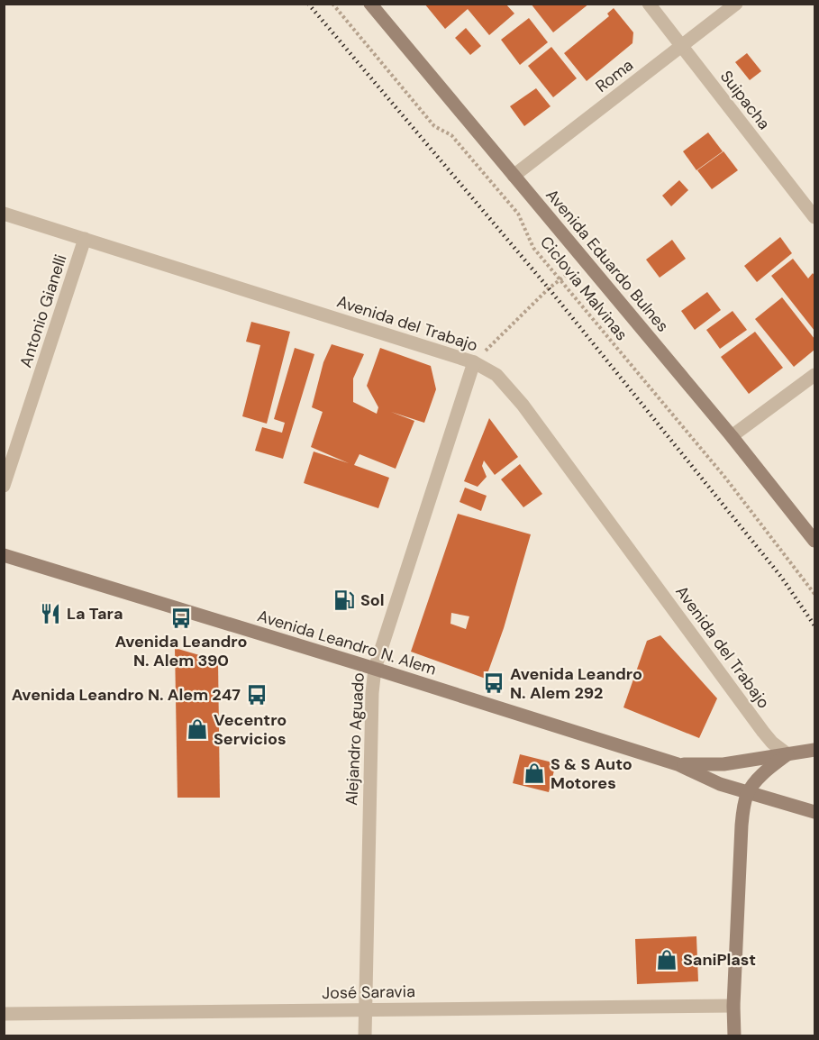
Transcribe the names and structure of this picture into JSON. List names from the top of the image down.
{
  "streets": {
    "main road": ["Avenida Eduardo Bulnes", "Avenida Leandro N. Alem"],
    "street": [
      "Roma",
      "Suipacha",
      "Antonio Gianelli",
      "Avenida del Trabajo",
      "Alejandro Aguado",
      "José Saravia"
    ],
    "path": ["Ciclovia Malvinas"]
  },
  "crossings": [
    ["Roma", "Suipacha"],
    ["Roma", "Avenida Eduardo Bulnes"],
    ["Antonio Gianelli", "Avenida del Trabajo"],
    ["Avenida del Trabajo", "Avenida Leandro N. Alem"],
    ["Avenida del Trabajo", "Alejandro Aguado"],
    ["Avenida Leandro N. Alem", "Alejandro Aguado"],
    ["Alejandro Aguado", "José Saravia"]
  ],
  "places": {
    "fuel station": ["Sol"],
    "restaurant": ["La Tara"],
    "bus stop": ["Avenida Leandro N. Alem 390", "Avenida Leandro N. Alem 292", "Avenida Leandro N. Alem 247"],
    "shop": ["Vecentro Servicios", "S & S Auto Motores", "SaniPlast"]
  }
}
